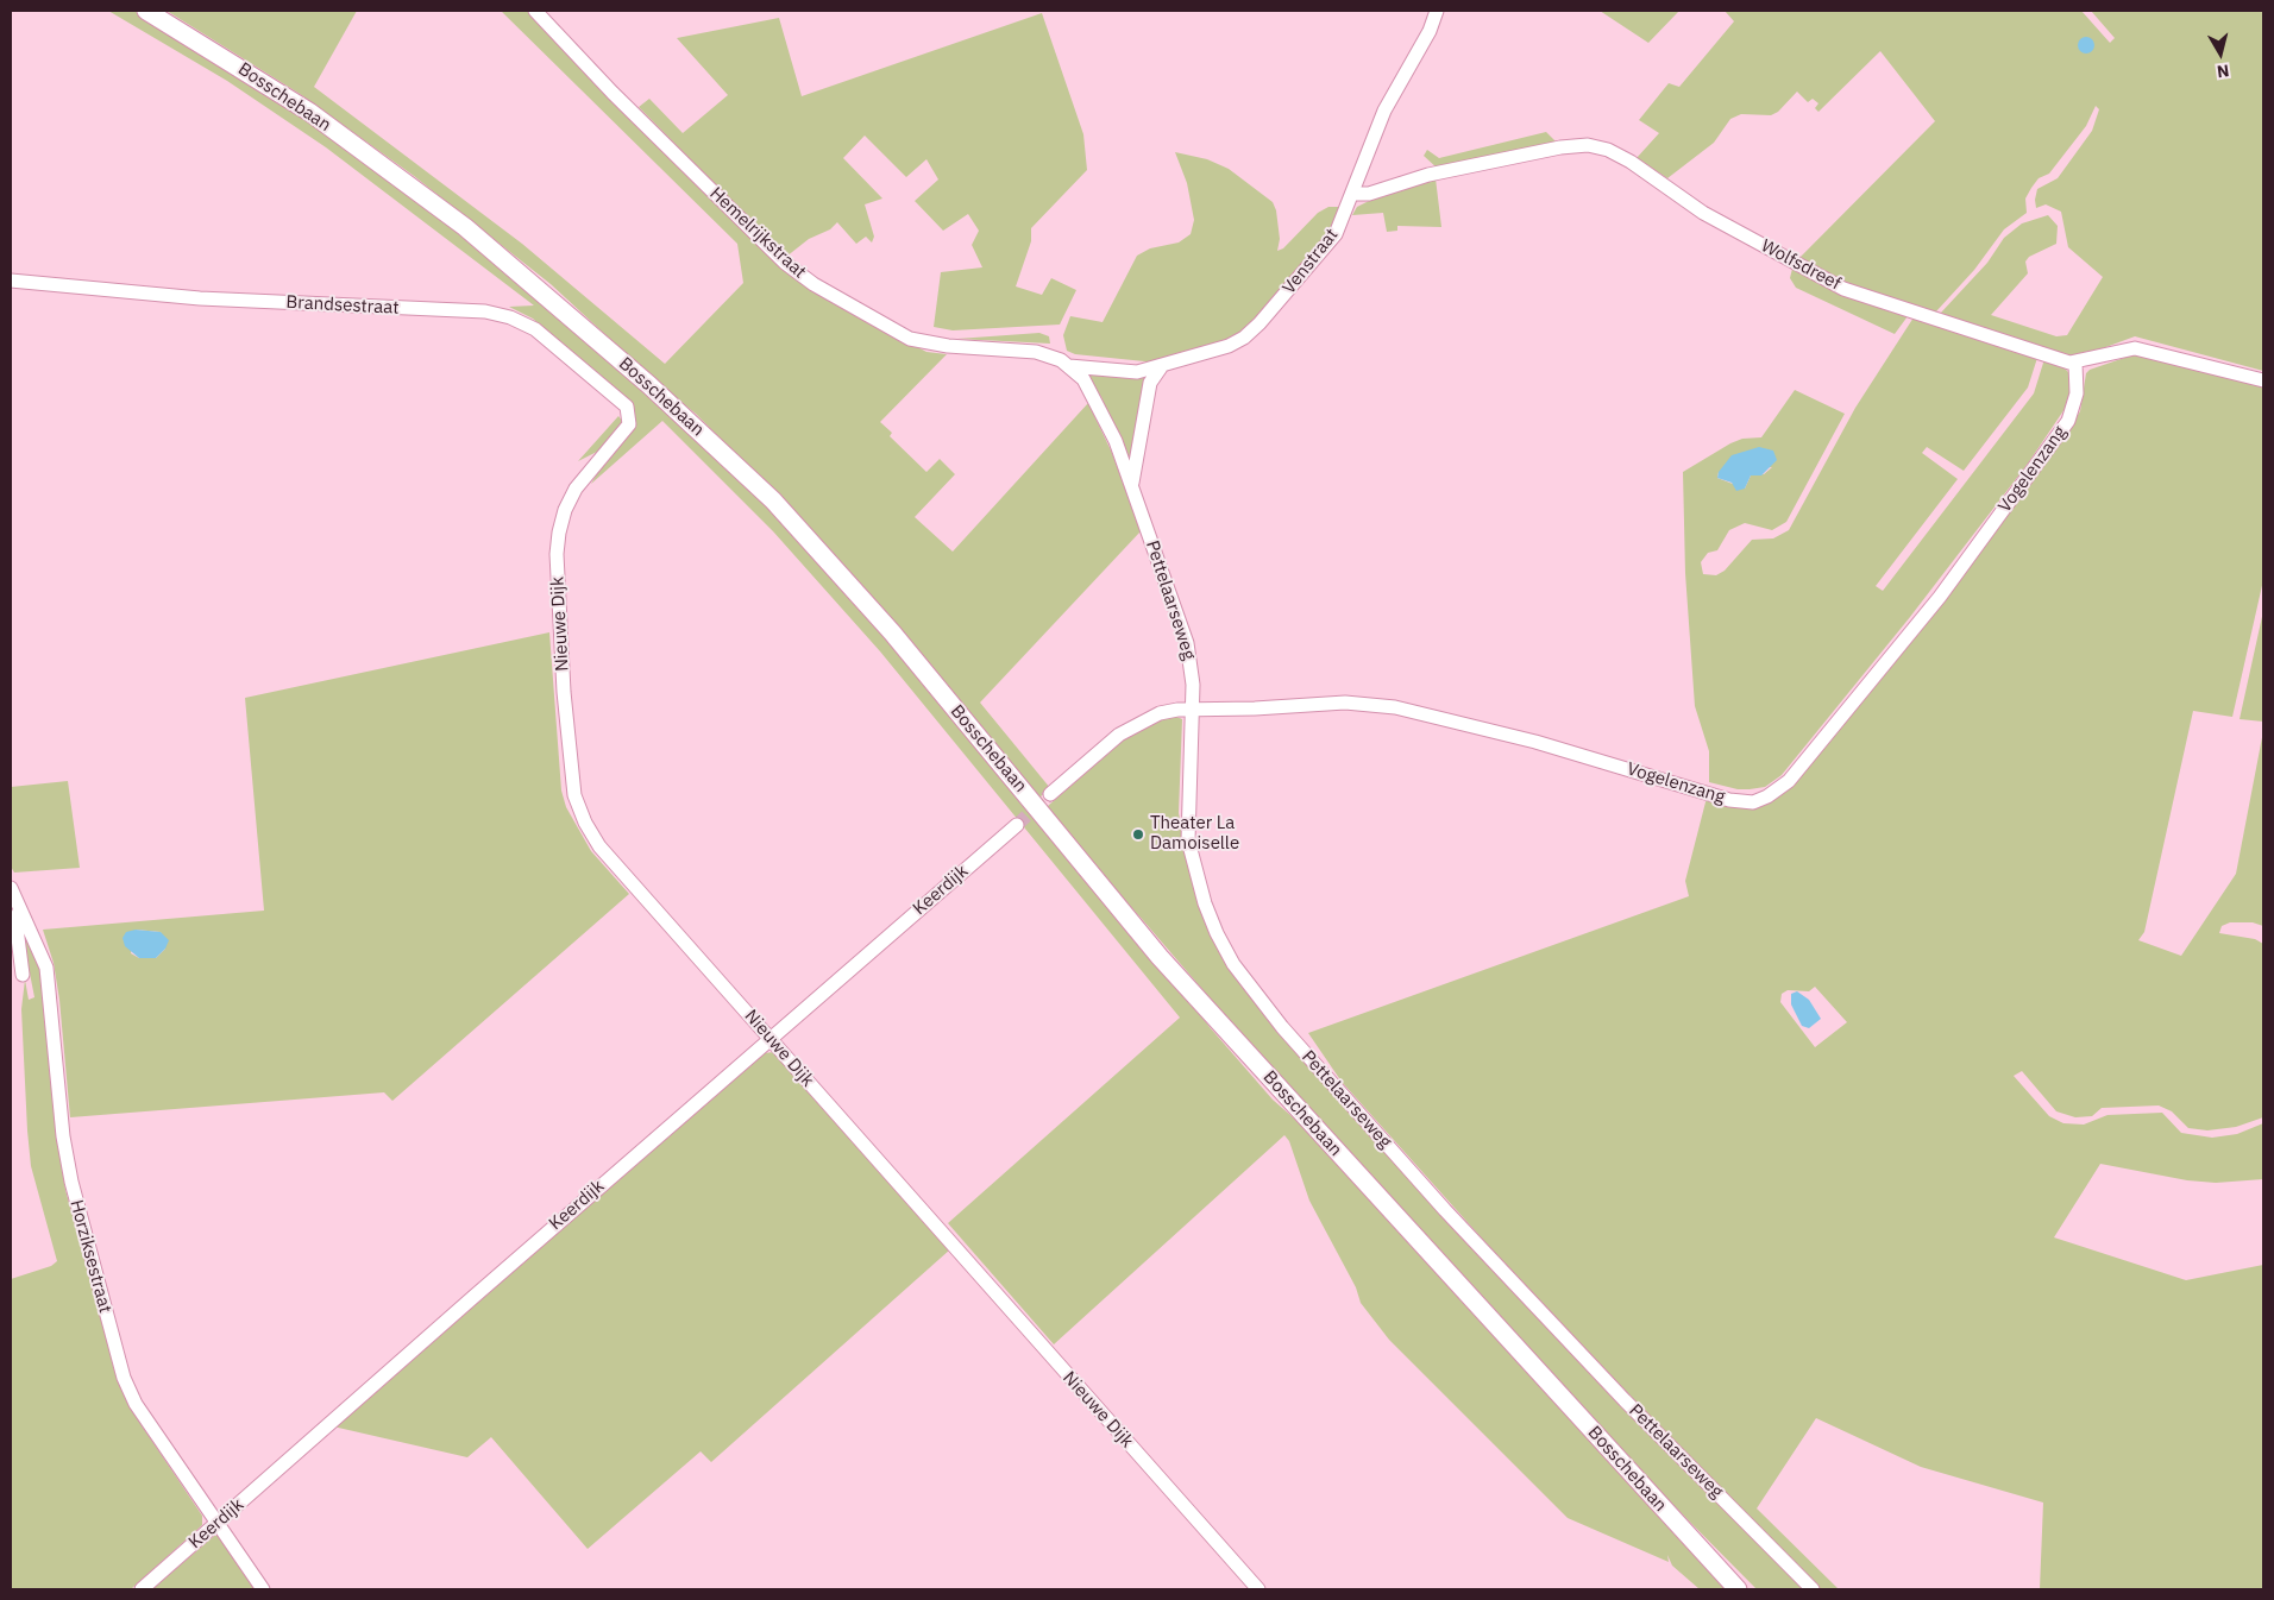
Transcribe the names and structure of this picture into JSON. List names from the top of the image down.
{
  "streets": {
    "main road": ["Bosschebaan"],
    "street": [
      "Hemelrijkstraat",
      "Venstraat",
      "Wolfsdreef",
      "Brandsestraat",
      "Vogelenzang",
      "Pettelaarseweg",
      "Nieuwe Dijk",
      "Keerdijk",
      "Horziksestraat"
    ]
  },
  "crossings": [
    ["Hemelrijkstraat", "Venstraat"],
    ["Hemelrijkstraat", "Pettelaarseweg"],
    ["Venstraat", "Wolfsdreef"],
    ["Venstraat", "Pettelaarseweg"],
    ["Wolfsdreef", "Vogelenzang"],
    ["Brandsestraat", "Nieuwe Dijk"],
    ["Vogelenzang", "Pettelaarseweg"],
    ["Nieuwe Dijk", "Keerdijk"],
    ["Keerdijk", "Horziksestraat"]
  ],
  "places": ["Theater La Damoiselle"],
  "north": "bottom"
}
